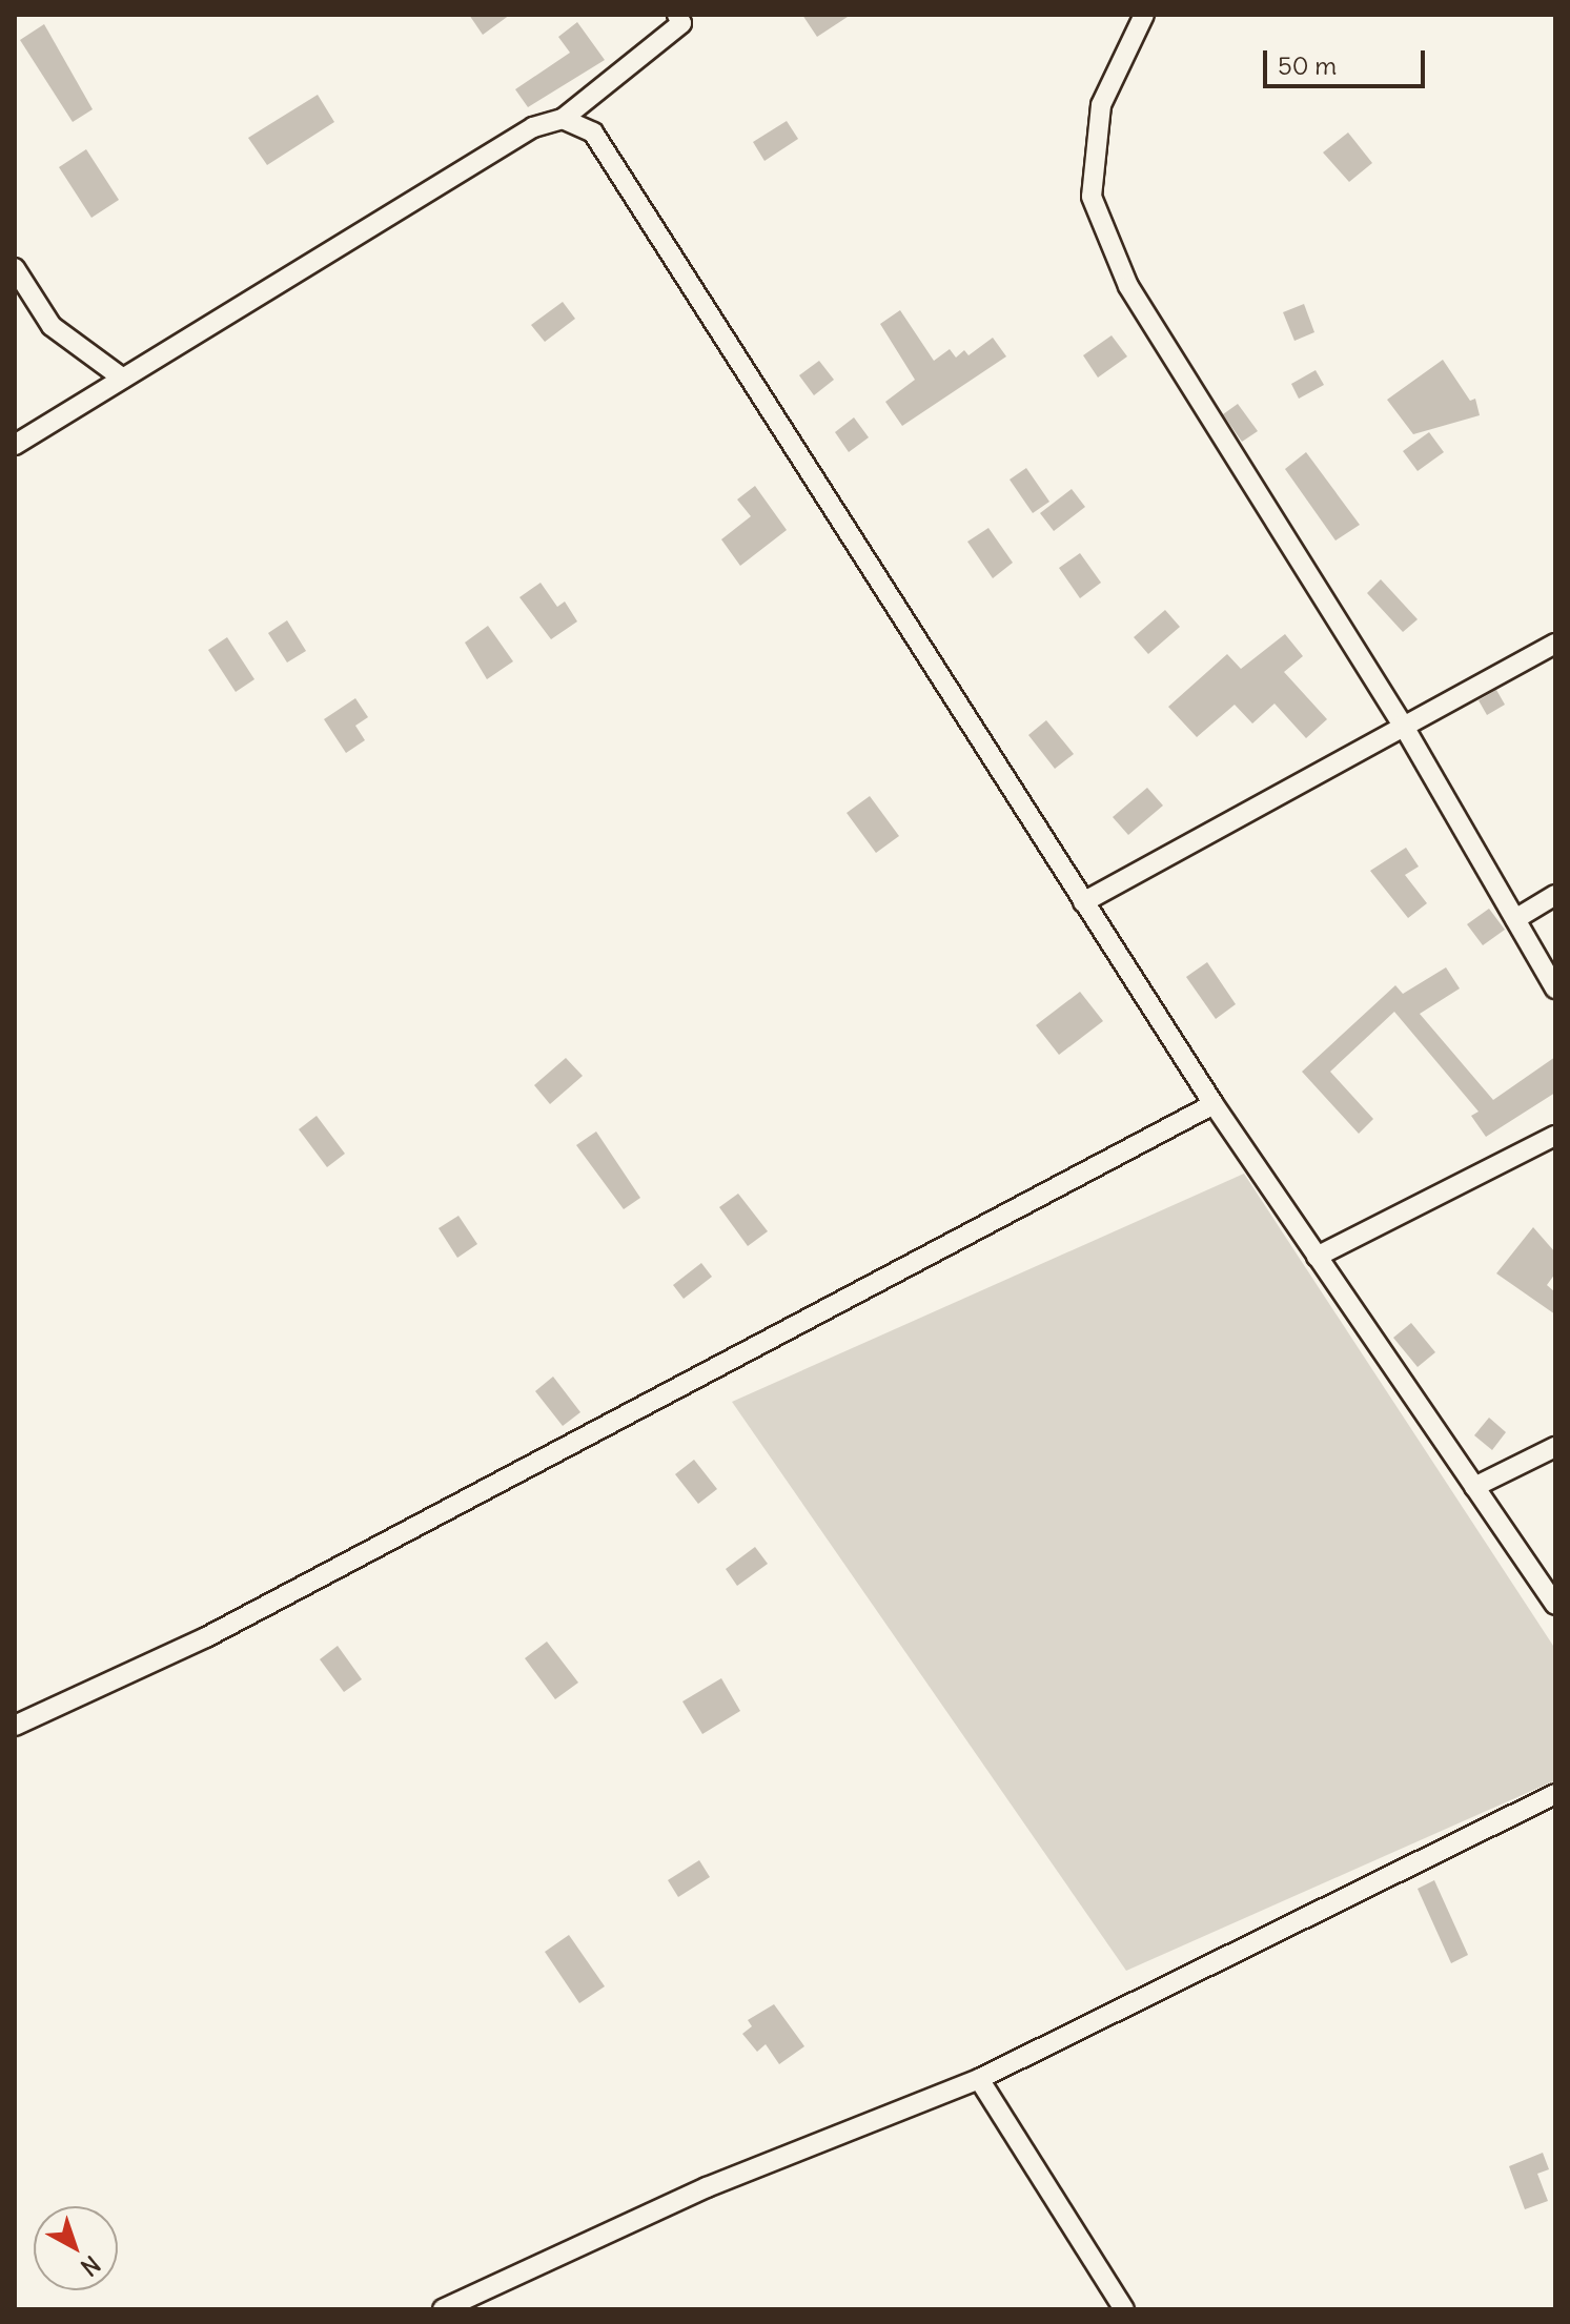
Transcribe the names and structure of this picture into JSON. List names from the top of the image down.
{
  "scale_bar": "50 m",
  "north": "bottom right"
}
